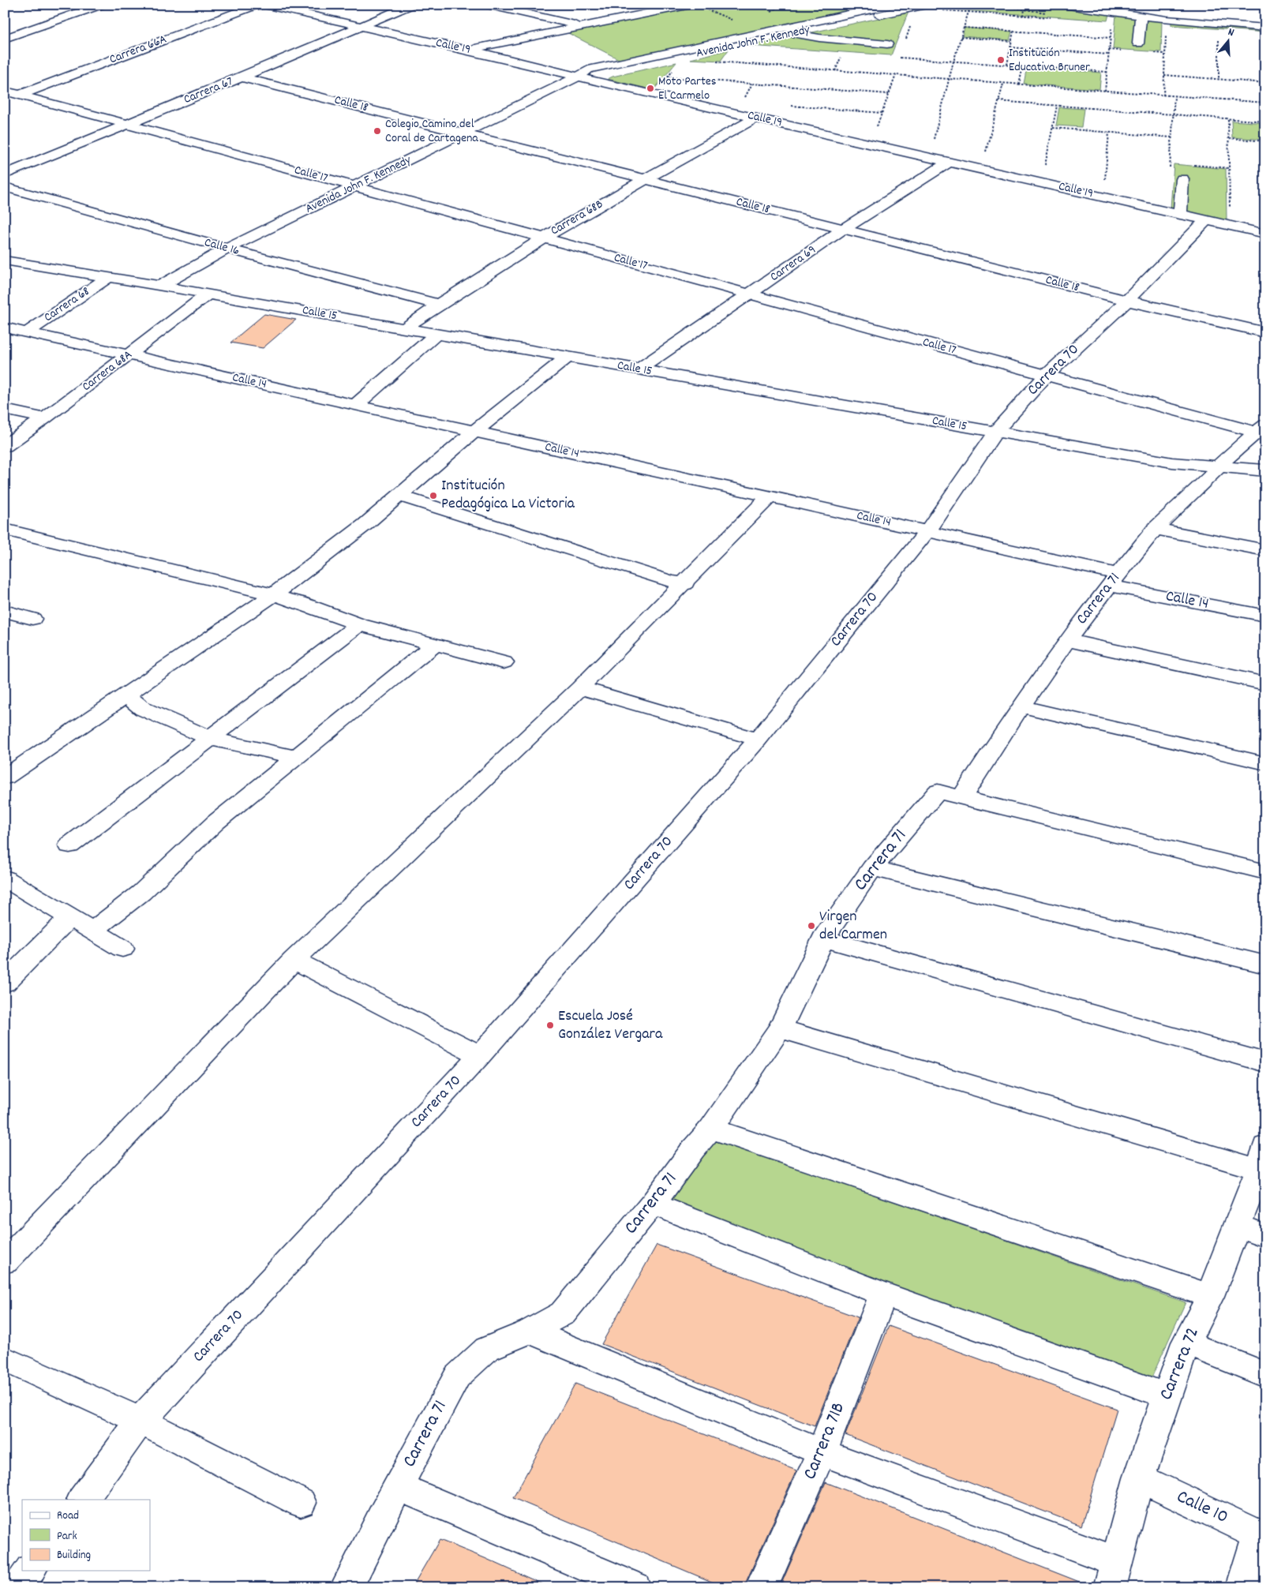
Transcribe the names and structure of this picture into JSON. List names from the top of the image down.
{
  "streets": {
    "street": [
      "Avenida John F. Kennedy",
      "Calle 19",
      "Carrera 66A",
      "Carrera 67",
      "Calle 18",
      "Calle 17",
      "Carrera 68B",
      "Calle 16",
      "Carrera 69",
      "Carrera 68",
      "Calle 15",
      "Carrera 70",
      "Carrera 68A",
      "Calle 14",
      "Carrera 71",
      "Carrera 72",
      "Carrera 71B",
      "Calle 10"
    ]
  },
  "crossings": [
    ["Avenida John F. Kennedy", "Calle 19"],
    ["Avenida John F. Kennedy", "Calle 18"],
    ["Avenida John F. Kennedy", "Calle 17"],
    ["Avenida John F. Kennedy", "Calle 16"],
    ["Avenida John F. Kennedy", "Calle 15"],
    ["Calle 19", "Carrera 67"],
    ["Calle 19", "Carrera 68B"],
    ["Calle 19", "Carrera 69"],
    ["Calle 19", "Carrera 70"],
    ["Carrera 66A", "Calle 17"],
    ["Carrera 67", "Calle 18"],
    ["Carrera 67", "Calle 17"],
    ["Calle 18", "Carrera 68B"],
    ["Calle 18", "Carrera 69"],
    ["Calle 18", "Carrera 70"],
    ["Calle 17", "Carrera 68B"],
    ["Calle 17", "Carrera 69"],
    ["Calle 17", "Carrera 70"],
    ["Calle 17", "Carrera 71"],
    ["Carrera 68B", "Calle 16"],
    ["Carrera 68B", "Calle 15"],
    ["Carrera 69", "Calle 15"],
    ["Carrera 68", "Calle 15"],
    ["Carrera 68", "Calle 14"],
    ["Calle 15", "Carrera 70"],
    ["Calle 15", "Carrera 68A"],
    ["Calle 15", "Carrera 71"],
    ["Carrera 70", "Calle 14"],
    ["Carrera 68A", "Calle 14"],
    ["Calle 14", "Carrera 71"],
    ["Carrera 72", "Calle 10"]
  ],
  "places": [
    "Institución Educativa Bruner",
    "Moto Partes El Carmelo",
    "Colegio Camino del Coral de Cartagena",
    "Institución Pedagógica La Victoria",
    "Virgen del Carmen",
    "Escuela José González Vergara"
  ],
  "legend": ["Road", "Park", "Building"],
  "north": "top"
}
